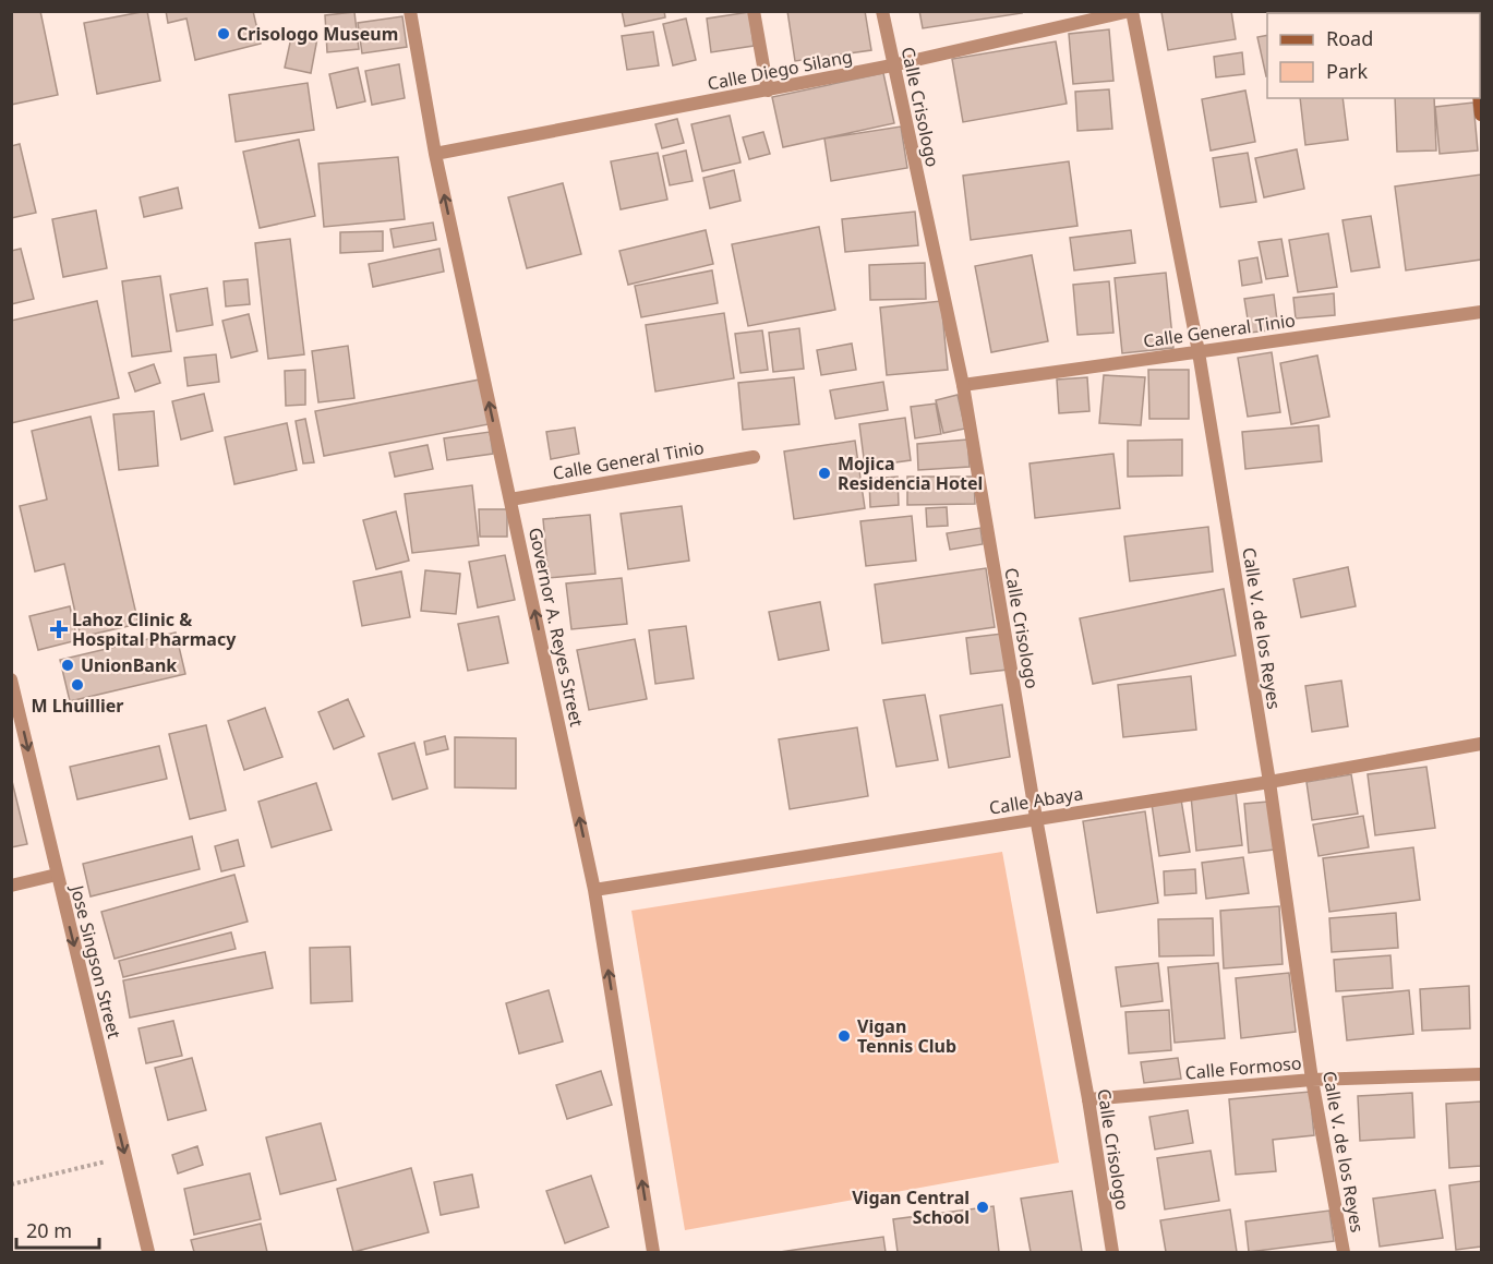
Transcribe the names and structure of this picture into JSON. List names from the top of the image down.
{
  "streets": {
    "street": [
      "Calle Diego Silang",
      "Calle Crisologo",
      "Calle General Tinio",
      "Governor A. Reyes Street",
      "Calle V. de los Reyes",
      "Calle Abaya",
      "Jose Singson Street",
      "Calle Formoso"
    ]
  },
  "crossings": [
    ["Calle Diego Silang", "Calle Crisologo"],
    ["Calle Diego Silang", "Governor A. Reyes Street"],
    ["Calle Diego Silang", "Calle V. de los Reyes"],
    ["Calle Crisologo", "Calle General Tinio"],
    ["Calle Crisologo", "Calle Abaya"],
    ["Calle Crisologo", "Calle Formoso"],
    ["Calle General Tinio", "Governor A. Reyes Street"],
    ["Calle General Tinio", "Calle V. de los Reyes"],
    ["Governor A. Reyes Street", "Calle Abaya"],
    ["Calle V. de los Reyes", "Calle Abaya"],
    ["Calle V. de los Reyes", "Calle Formoso"]
  ],
  "one_way": ["Governor A. Reyes Street", "Jose Singson Street"],
  "places": {
    "other": [
      "Crisologo Museum",
      "Mojica Residencia Hotel",
      "UnionBank",
      "M Lhuillier",
      "Vigan Tennis Club",
      "Vigan Central School"
    ],
    "health": ["Lahoz Clinic & Hospital Pharmacy"]
  },
  "legend": ["Road", "Park"],
  "scale_bar": "20 m"
}
